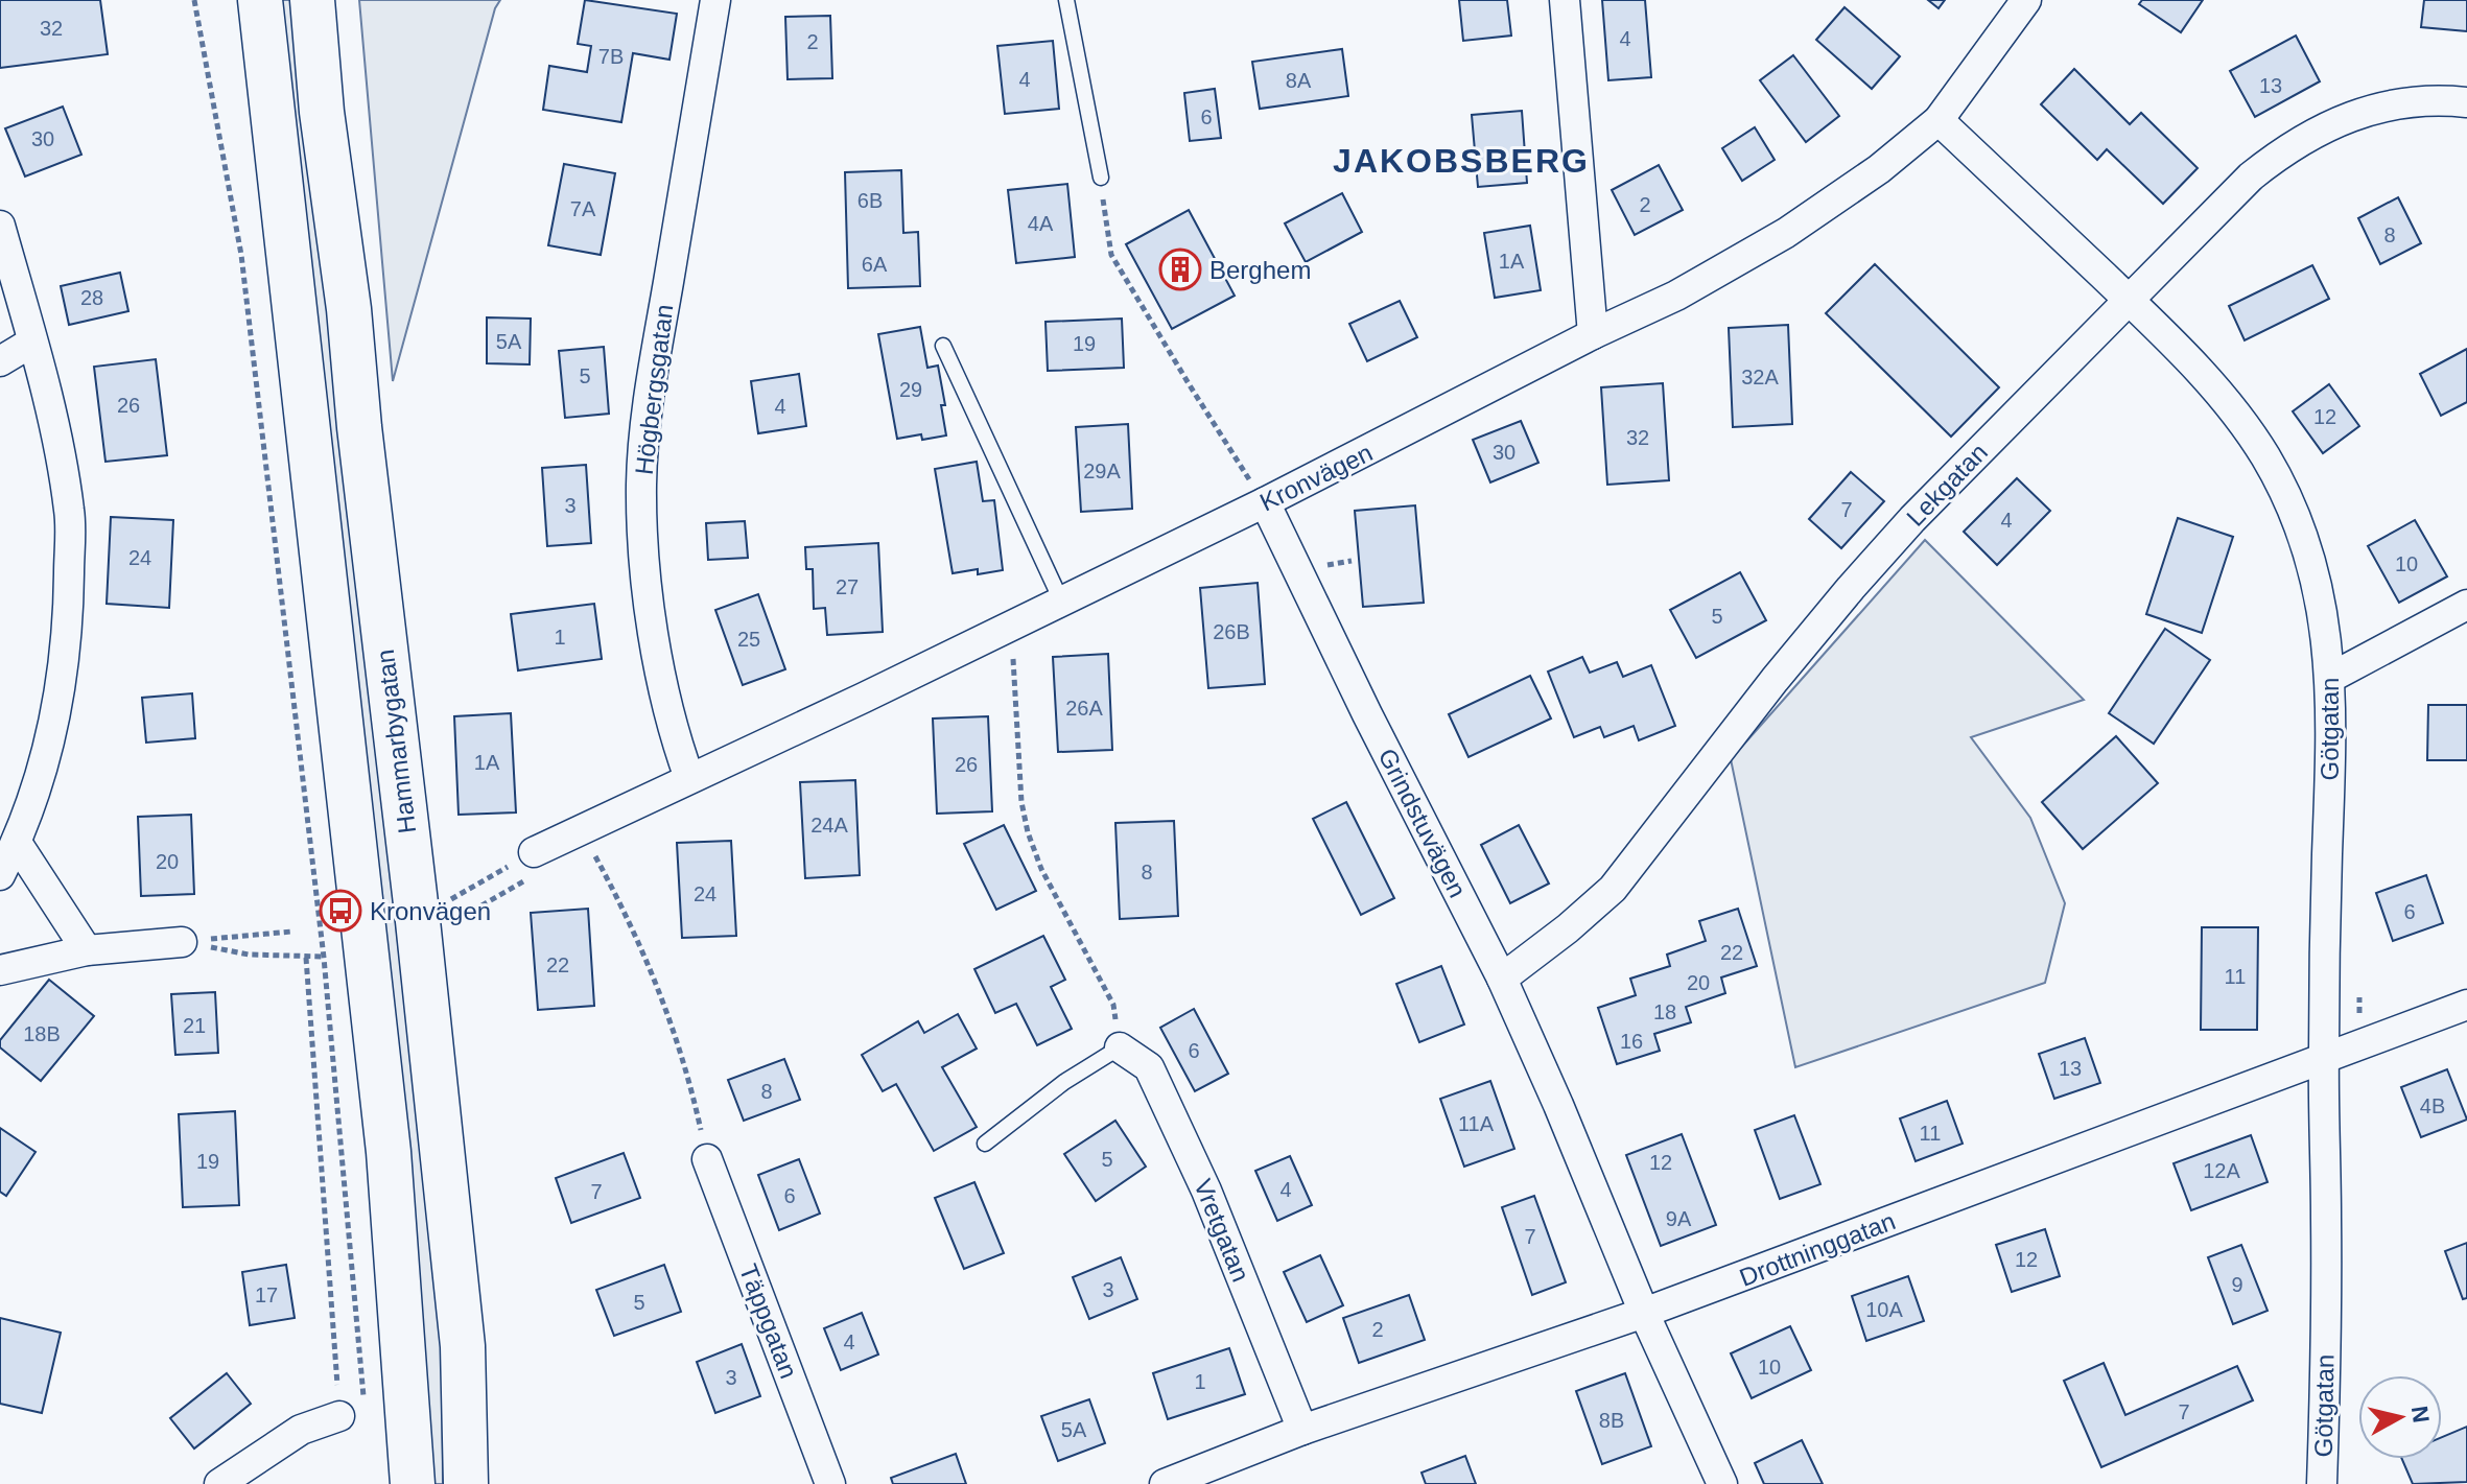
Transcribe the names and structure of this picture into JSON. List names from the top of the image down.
{
  "streets": {
    "main road": ["Hammarbygatan"],
    "street": [
      "Högbergsgatan",
      "Kronvägen",
      "Lekgatan",
      "Götgatan",
      "Grindstuvägen",
      "Vretgatan",
      "Drottninggatan",
      "Täppgatan"
    ]
  },
  "crossings": [
    ["Högbergsgatan", "Kronvägen"],
    ["Kronvägen", "Götgatan"],
    ["Kronvägen", "Grindstuvägen"],
    ["Lekgatan", "Götgatan"],
    ["Lekgatan", "Grindstuvägen"],
    ["Götgatan", "Drottninggatan"],
    ["Grindstuvägen", "Drottninggatan"],
    ["Vretgatan", "Drottninggatan"]
  ],
  "districts": ["JAKOBSBERG"],
  "places": {
    "building": ["Berghem"],
    "bus stop": ["Kronvägen"]
  },
  "house_numbers": [
    "32",
    "4",
    "2",
    "7B",
    "4",
    "8A",
    "13",
    "6",
    "30",
    "6B",
    "2",
    "7A",
    "4A",
    "8",
    "1A",
    "6A",
    "28",
    "5A",
    "19",
    "5",
    "32A",
    "29",
    "26",
    "4",
    "12",
    "32",
    "30",
    "29A",
    "3",
    "7",
    "4",
    "24",
    "10",
    "27",
    "5",
    "26B",
    "1",
    "25",
    "26A",
    "1A",
    "26",
    "24A",
    "20",
    "8",
    "24",
    "6",
    "22",
    "22",
    "11",
    "20",
    "18",
    "21",
    "18B",
    "16",
    "6",
    "13",
    "8",
    "4B",
    "11A",
    "11",
    "5",
    "19",
    "12",
    "12A",
    "4",
    "7",
    "6",
    "9A",
    "7",
    "12",
    "9",
    "3",
    "17",
    "5",
    "10A",
    "2",
    "4",
    "10",
    "3",
    "1",
    "7",
    "8B",
    "5A"
  ],
  "north": "right"
}
